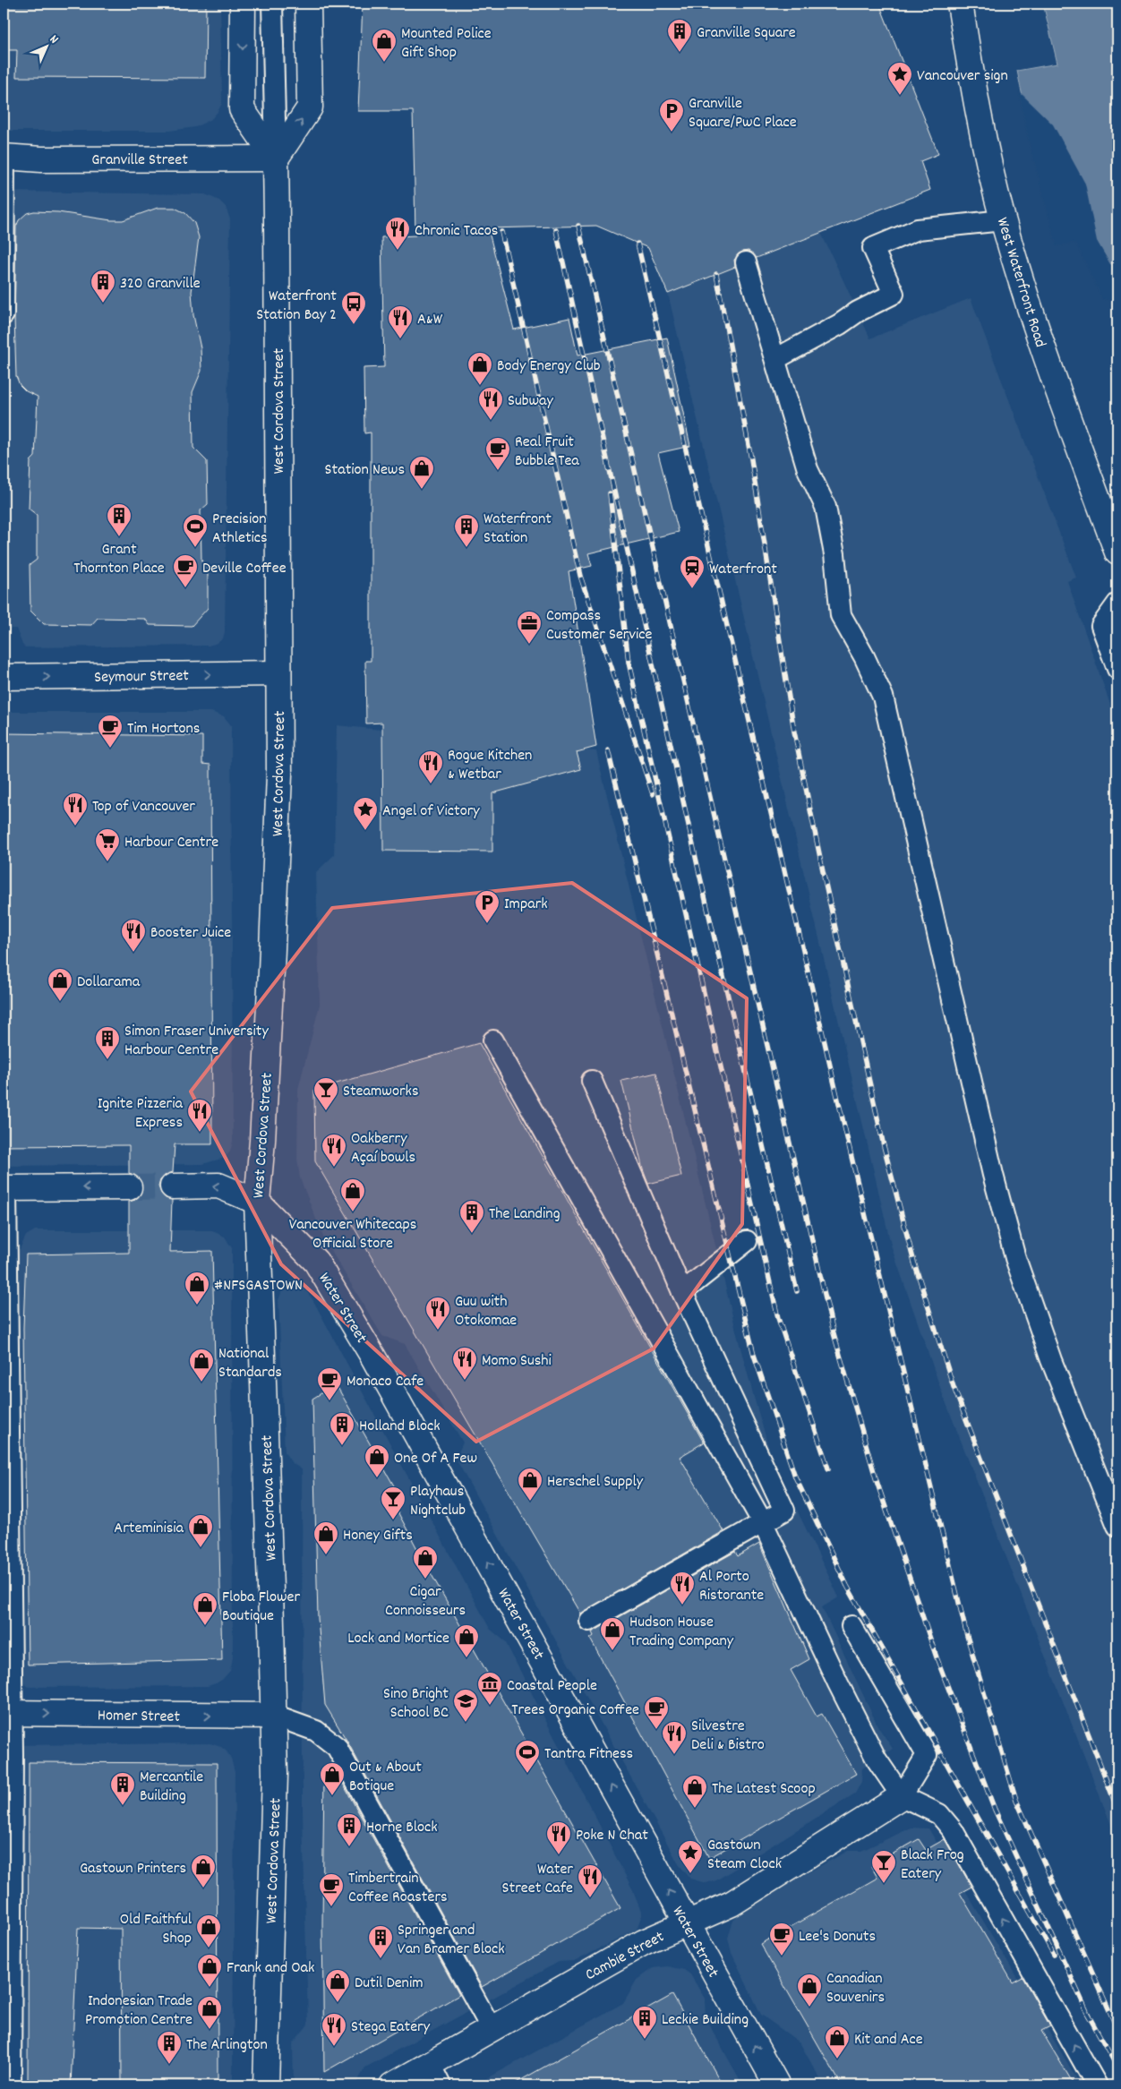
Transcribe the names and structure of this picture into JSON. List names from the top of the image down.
{
  "streets": {
    "main road": [
      "Granville Street",
      "West Waterfront Road",
      "West Cordova Street",
      "Seymour Street",
      "Water Street",
      "Homer Street",
      "Cambie Street"
    ]
  },
  "crossings": [
    ["Granville Street", "West Cordova Street"],
    ["West Cordova Street", "Seymour Street"],
    ["West Cordova Street", "Water Street"],
    ["West Cordova Street", "Homer Street"],
    ["Water Street", "Cambie Street"]
  ],
  "one_way": ["Seymour Street", "Water Street", "Homer Street"],
  "places": {
    "building": [
      "Granville Square",
      "320 Granville",
      "Grant Thornton Place",
      "Waterfront Station",
      "Simon Fraser University Harbour Centre",
      "The Landing",
      "Holland Block",
      "Mercantile Building",
      "Horne Block",
      "Springer and Van Bramer Block",
      "Leckie Building",
      "The Arlington"
    ],
    "shop": [
      "Mounted Police Gift Shop",
      "Body Energy Club",
      "Station News",
      "Dollarama",
      "Vancouver Whitecaps Official Store",
      "#NFSGASTOWN",
      "National Standards",
      "One Of A Few",
      "Herschel Supply",
      "Arteminisia",
      "Honey Gifts",
      "Cigar Connoisseurs",
      "Floba Flower Boutique",
      "Hudson House Trading Company",
      "Lock and Mortice",
      "Out & About Botique",
      "The Latest Scoop",
      "Gastown Printers",
      "Old Faithful Shop",
      "Frank and Oak",
      "Dutil Denim",
      "Canadian Souvenirs",
      "Indonesian Trade Promotion Centre",
      "Kit and Ace"
    ],
    "place": ["Vancouver sign", "Angel of Victory", "Gastown Steam Clock"],
    "parking": ["Granville Square/PwC Place", "Impark"],
    "restaurant": [
      "Chronic Tacos",
      "A&W",
      "Subway",
      "Rogue Kitchen & Wetbar",
      "Top of Vancouver",
      "Booster Juice",
      "Ignite Pizzeria Express",
      "Oakberry Açaí bowls",
      "Guu with Otokomae",
      "Momo Sushi",
      "Al Porto Ristorante",
      "Silvestre Deli & Bistro",
      "Poke N Chat",
      "Water Street Cafe",
      "Stega Eatery"
    ],
    "bus stop": ["Waterfront Station Bay 2"],
    "cafe": [
      "Real Fruit Bubble Tea",
      "Deville Coffee",
      "Tim Hortons",
      "Monaco Cafe",
      "Trees Organic Coffee",
      "Timbertrain Coffee Roasters",
      "Lee's Donuts"
    ],
    "sports": ["Precision Athletics", "Tantra Fitness"],
    "station": ["Waterfront"],
    "office": ["Compass Customer Service"],
    "supermarket": ["Harbour Centre"],
    "bar": ["Steamworks", "Playhaus Nightclub", "Black Frog Eatery"],
    "museum": ["Coastal People"],
    "school or university": ["Sino Bright School BC"]
  },
  "north": "top right"
}
